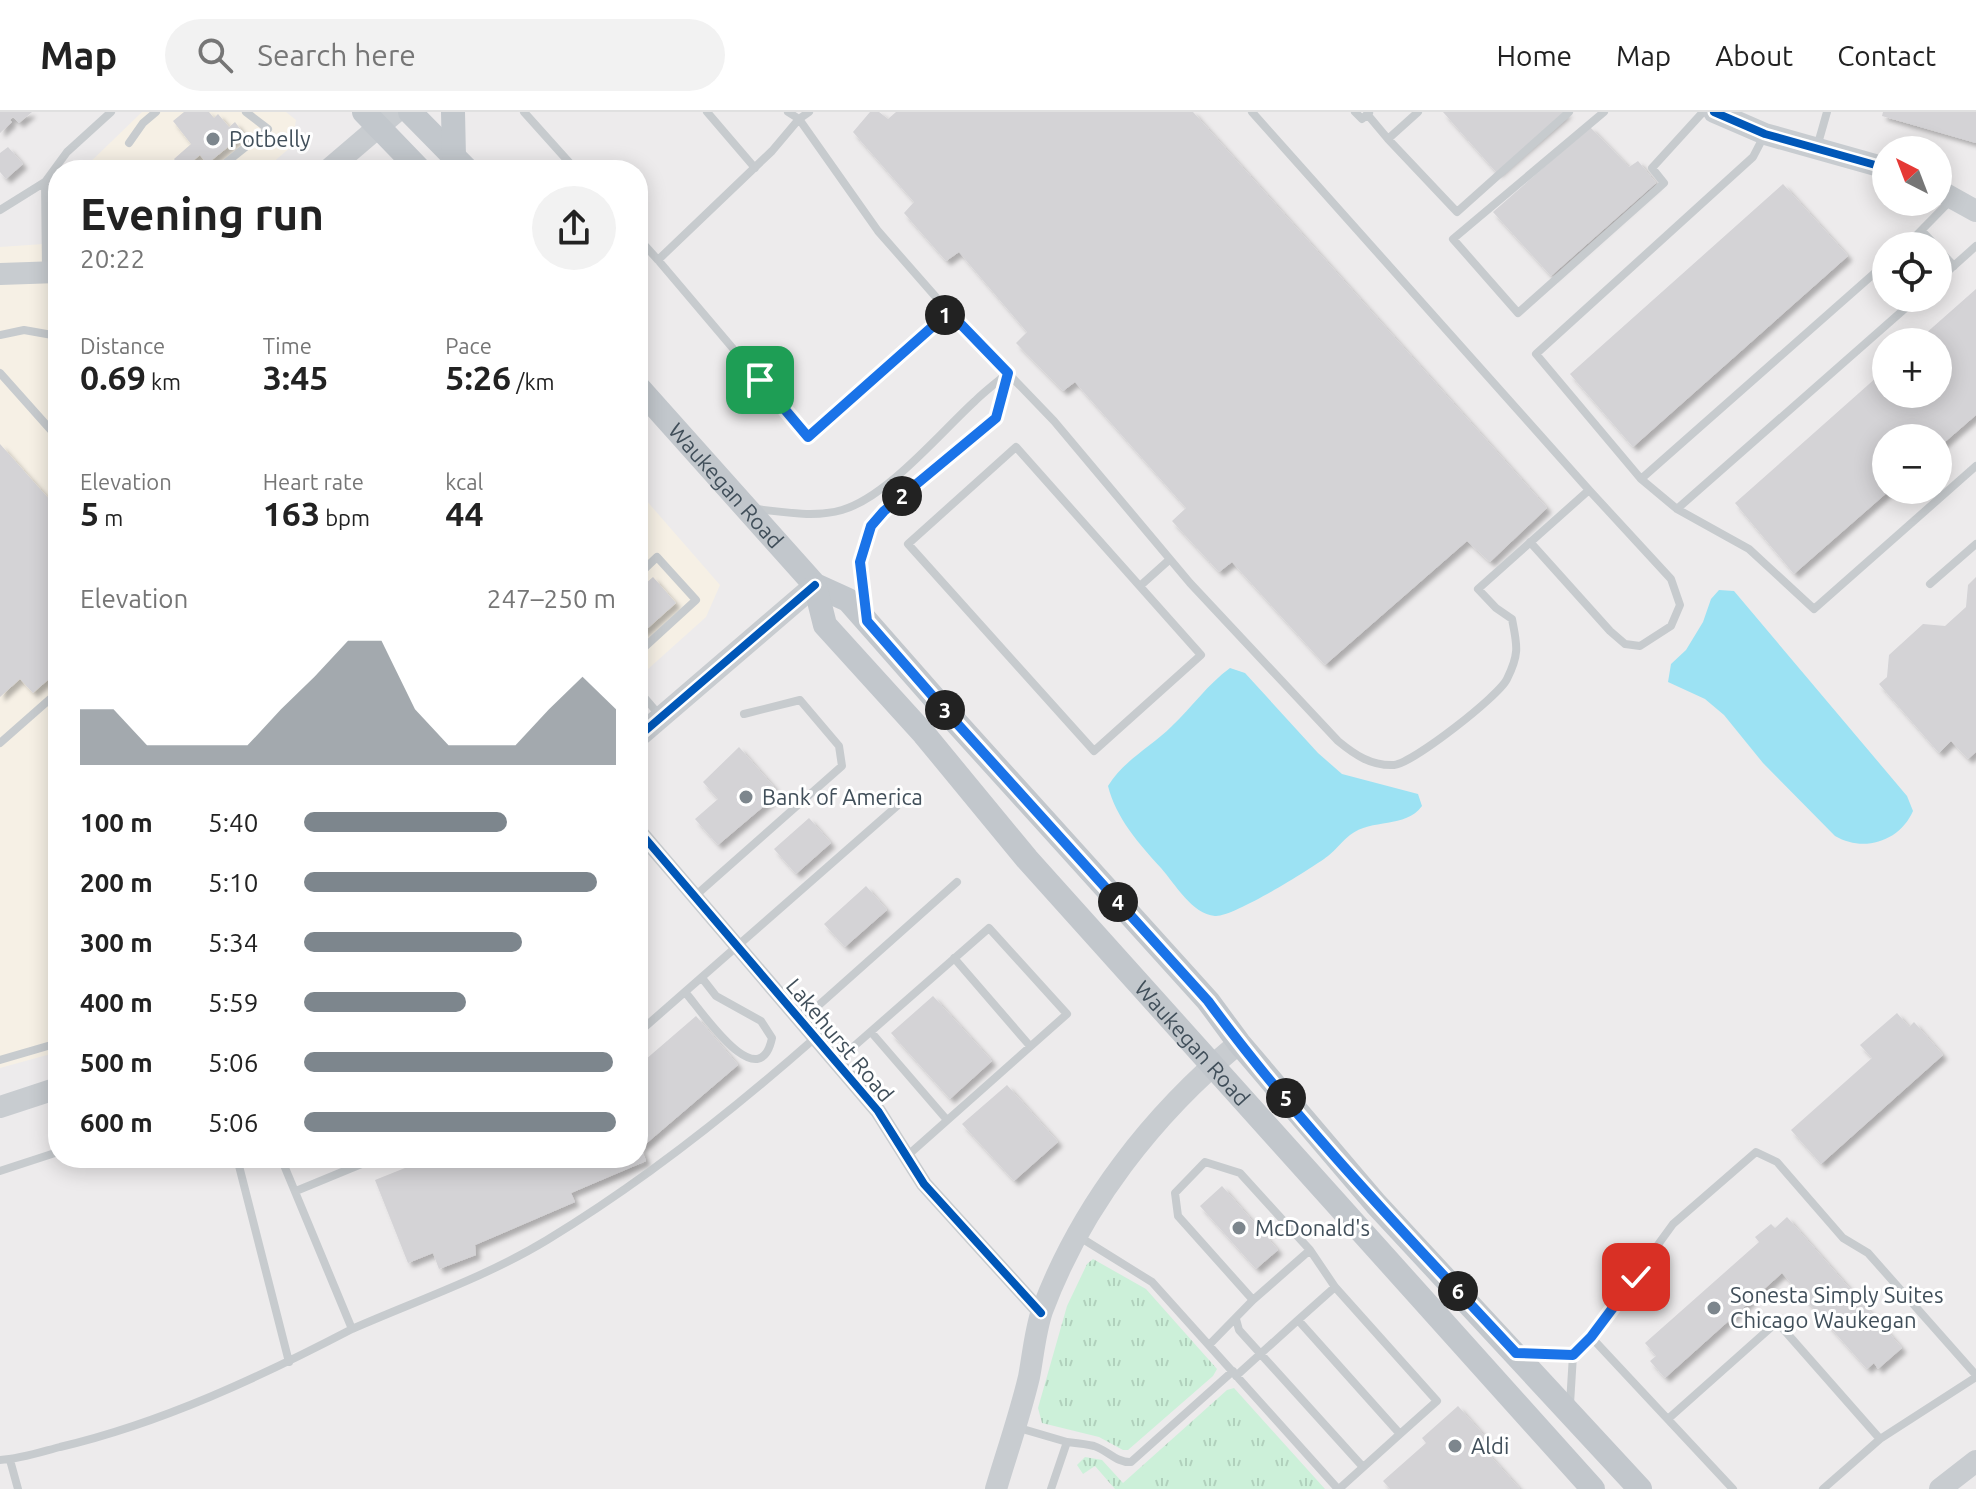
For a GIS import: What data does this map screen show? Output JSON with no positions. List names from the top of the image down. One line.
{"streets":{"main road":["Waukegan Road"],"street":["Lakehurst Road"]},"places":["Potbelly","Bank of America","McDonald's","Sonesta Simply Suites Chicago Waukegan","Aldi"],"north":"top left","page":{"header":"Map","search":"Search here","nav":["Home","Map","About","Contact"],"map_buttons":["+","−"],"heading":["Evening run","20:22"],"pins":["1","2","3","4","5","6"],"stats":[["Distance","0.69 km"],["Time","3:45"],["Pace","5:26 /km"],["Elevation","5 m"],["Heart rate","163 bpm"],["kcal","44"]],"chart":["Elevation","247–250 m"],"list":[{"name":"100 m","note":"5:40"},{"name":"200 m","note":"5:10"},{"name":"300 m","note":"5:34"},{"name":"400 m","note":"5:59"},{"name":"500 m","note":"5:06"},{"name":"600 m","note":"5:06"}]}}
